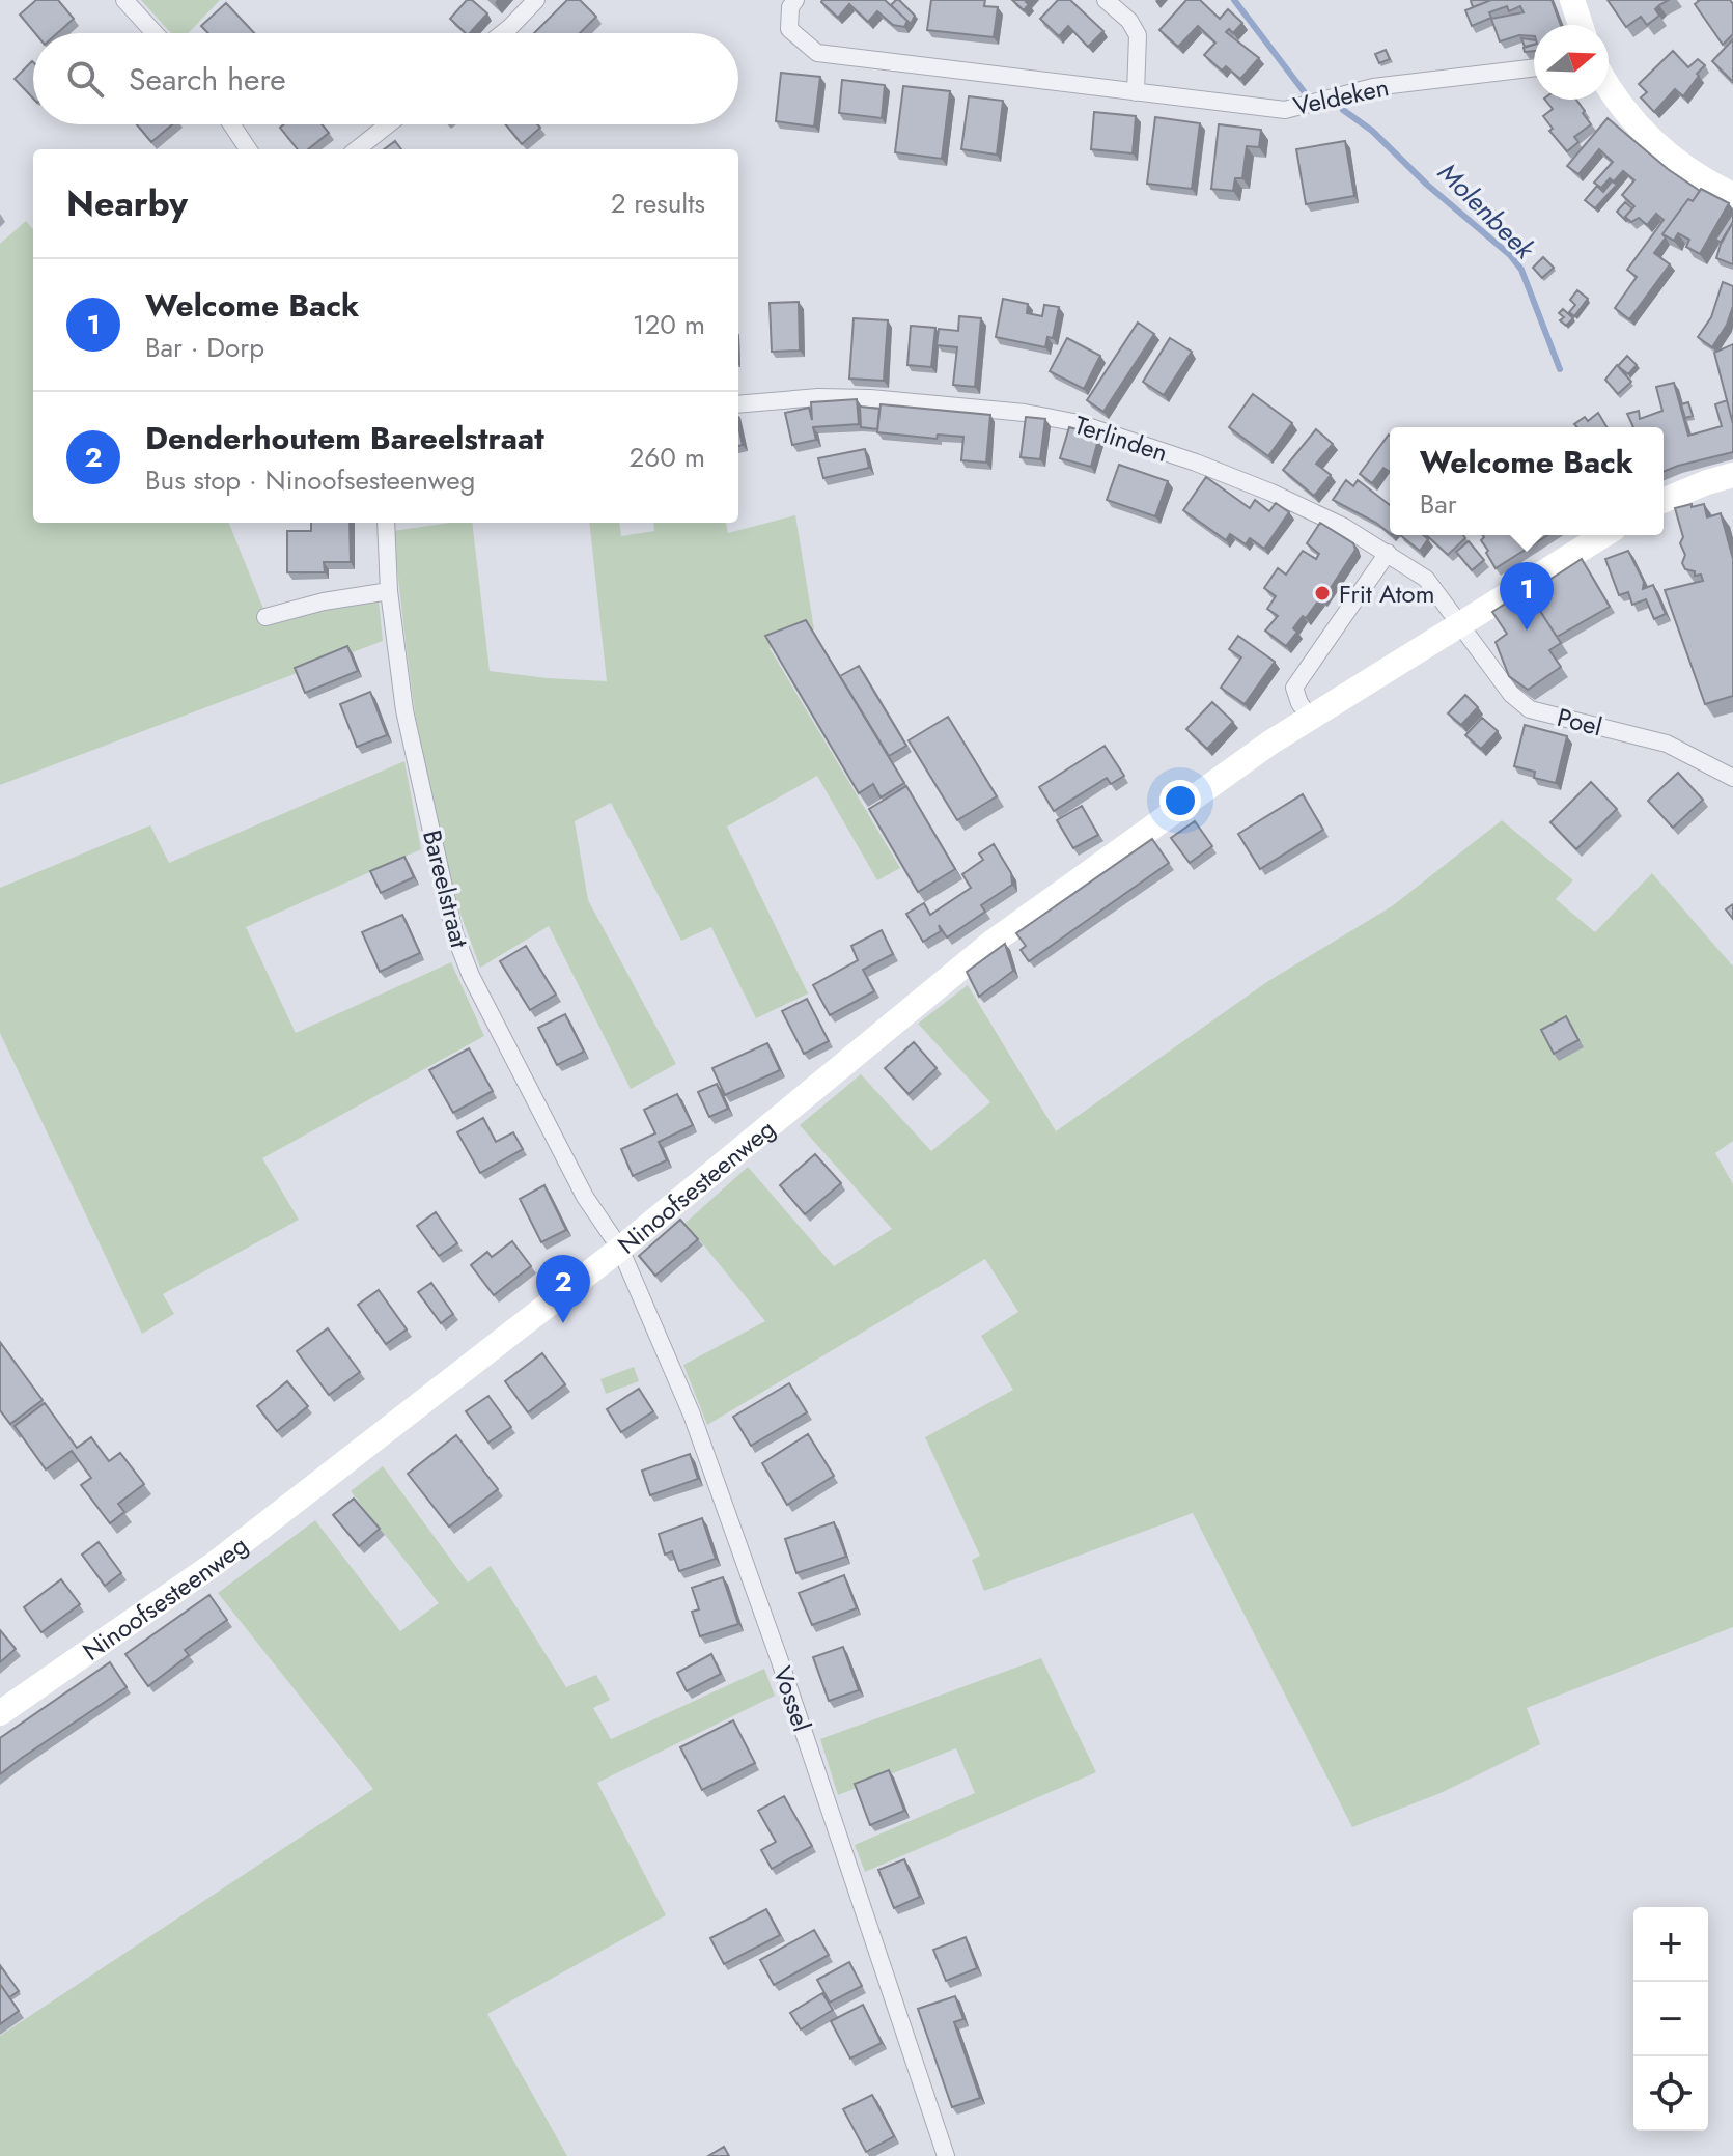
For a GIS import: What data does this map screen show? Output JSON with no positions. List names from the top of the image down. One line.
{"streets":{"street":["Veldeken","Terlinden","Poel","Bareelstraat","Ninoofsesteenweg","Vossel"]},"crossings":[["Terlinden","Poel"],["Terlinden","Ninoofsesteenweg"],["Poel","Ninoofsesteenweg"],["Bareelstraat","Ninoofsesteenweg"],["Bareelstraat","Vossel"],["Ninoofsesteenweg","Vossel"]],"water":["Molenbeek"],"places":["Frit Atom"],"north":"right","page":{"search":"Search here","heading":["Nearby","2 results"],"list":[{"mark":"1","name":"Welcome Back","note":"Bar · Dorp","value":"120 m"},{"mark":"2","name":"Denderhoutem Bareelstraat","note":"Bus stop · Ninoofsesteenweg","value":"260 m"}],"popup":["Welcome Back","Bar"],"pins":["1","2"],"map_buttons":["+","−"]}}
